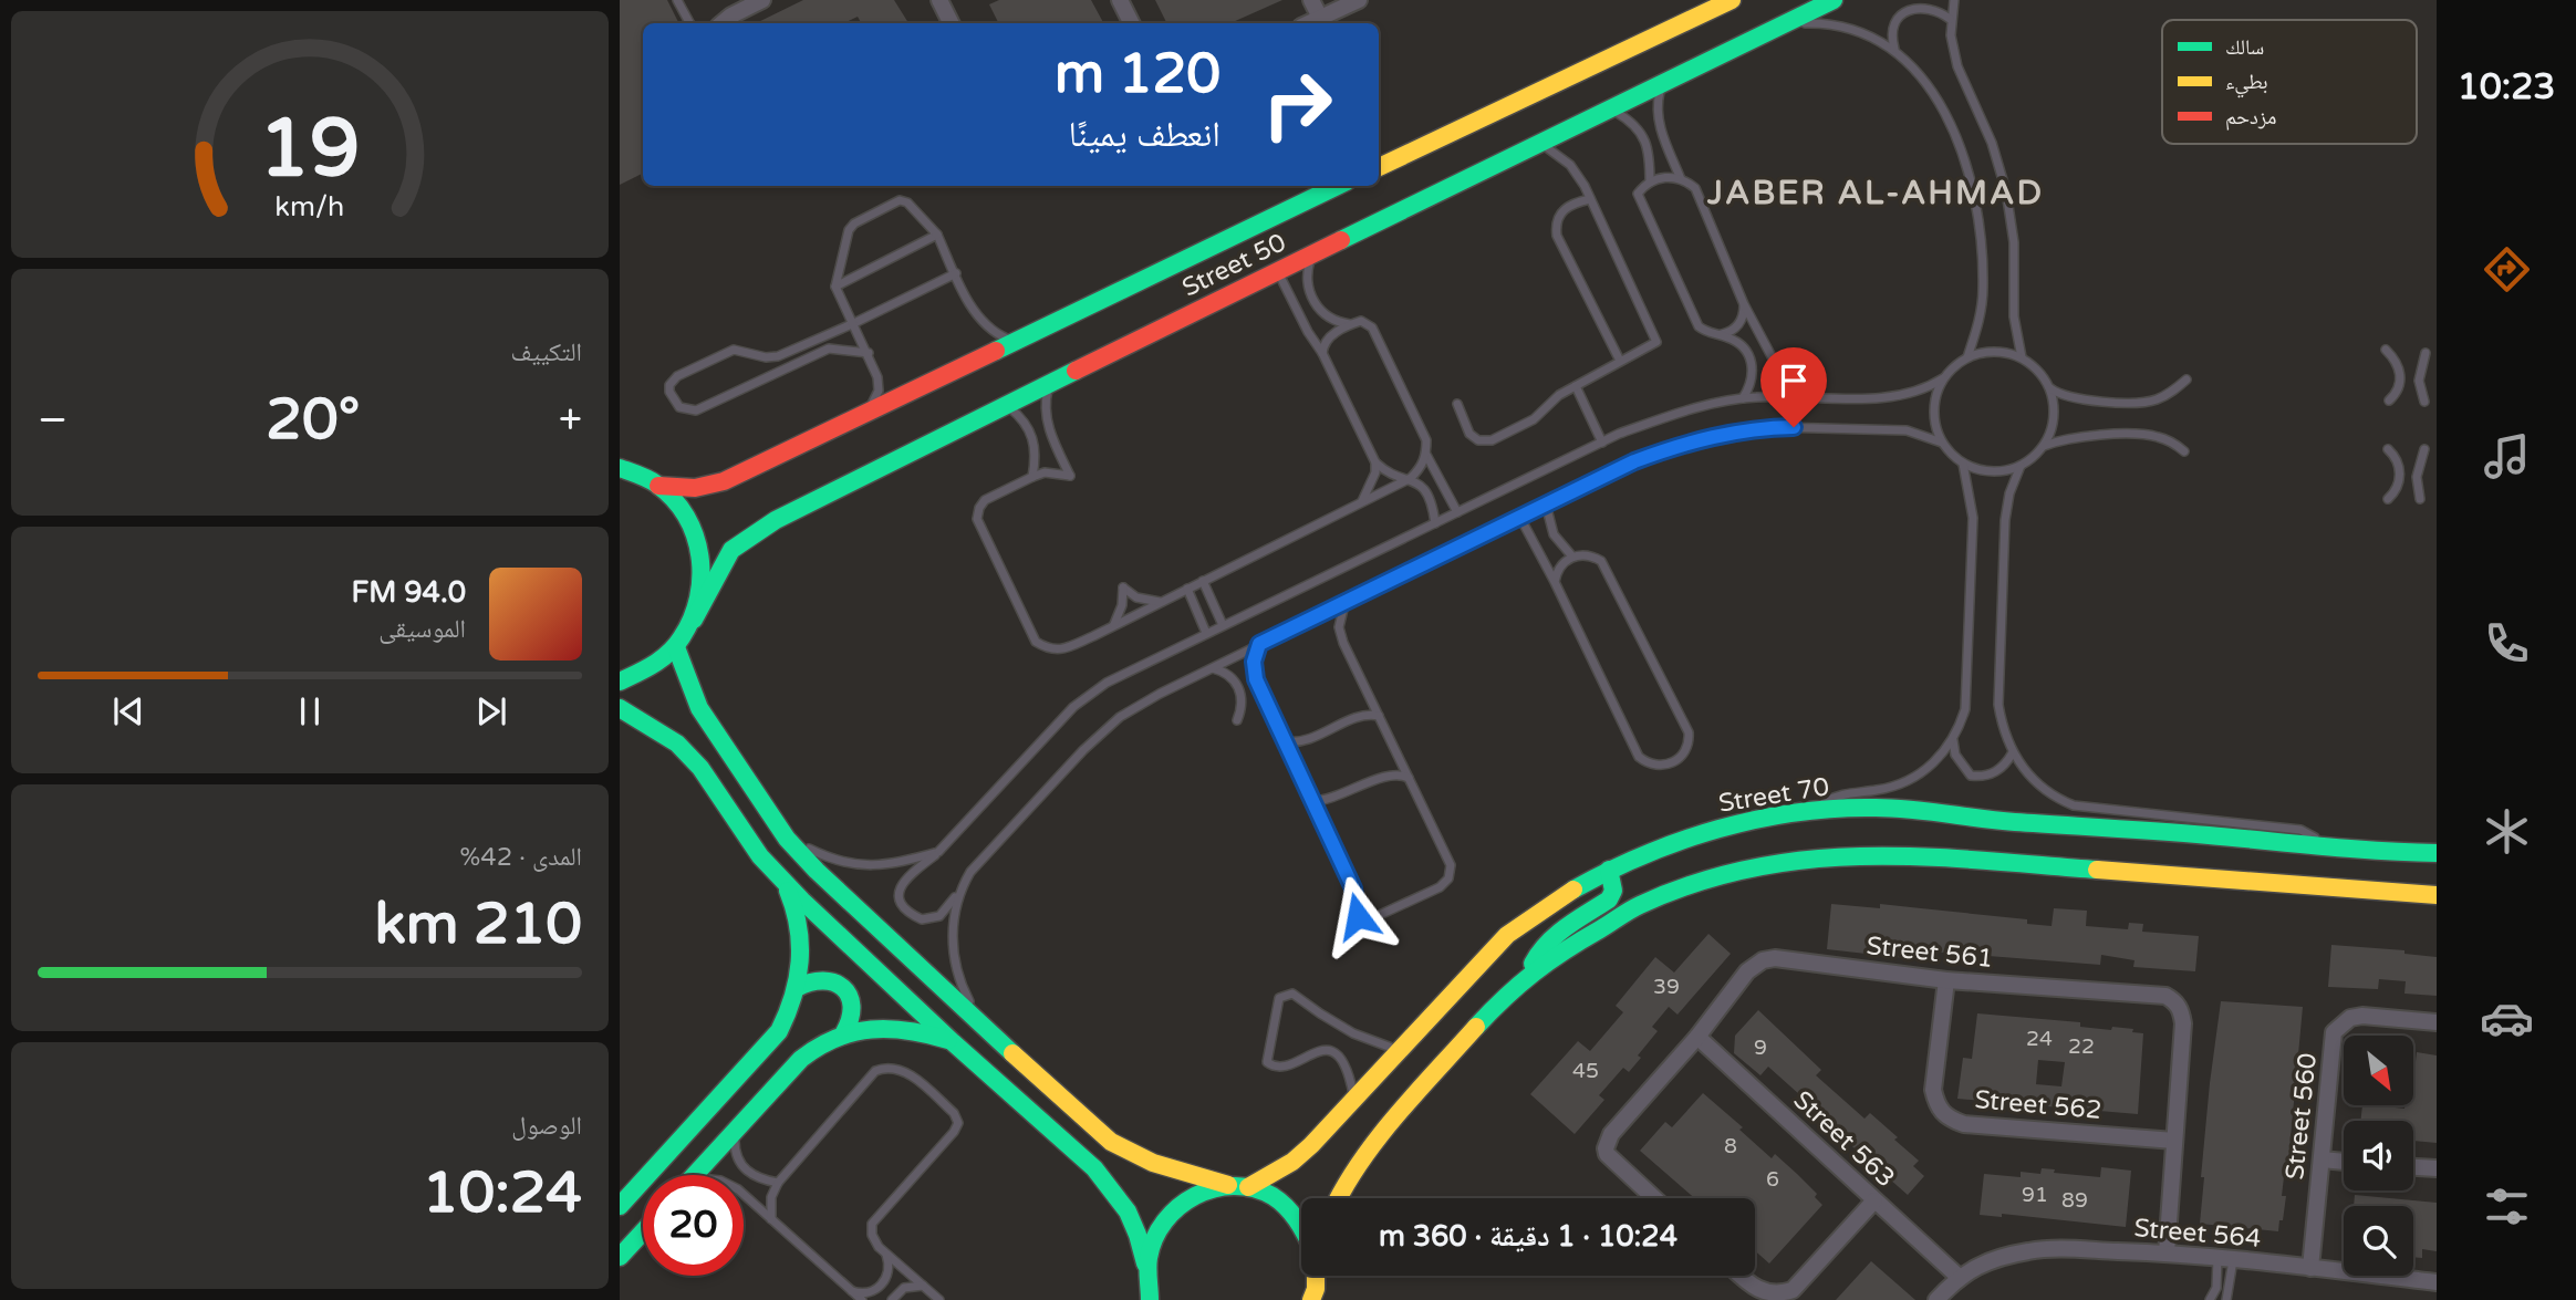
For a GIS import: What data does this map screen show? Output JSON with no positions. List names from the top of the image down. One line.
{"streets":{"main road":["Street 50","Street 70"],"street":["Street 561","Street 562","Street 560","Street 563","Street 564"]},"crossings":[["Street 561","Street 562"],["Street 561","Street 563"],["Street 561","Street 564"],["Street 560","Street 564"],["Street 563","Street 564"]],"districts":["JABER AL-AHMAD"],"house_numbers":["39","24","22","9","45","8","6","91","89"],"legend":["سالك","بطيء","مزدحم"],"north":"bottom right","page":{"tabs":"10:23","turn":["120 m","انعطف يمينًا"],"tile":["التكييف",["المدى · 42%","210 km"],["الوصول","10:24"]],"heat":["−","20°","+"],"song":["94.0 FM","الموسيقى"],"limit":"20","trip":"10:24 · 1 دقيقة · 360 m","gauge":["19","km/h"]}}
